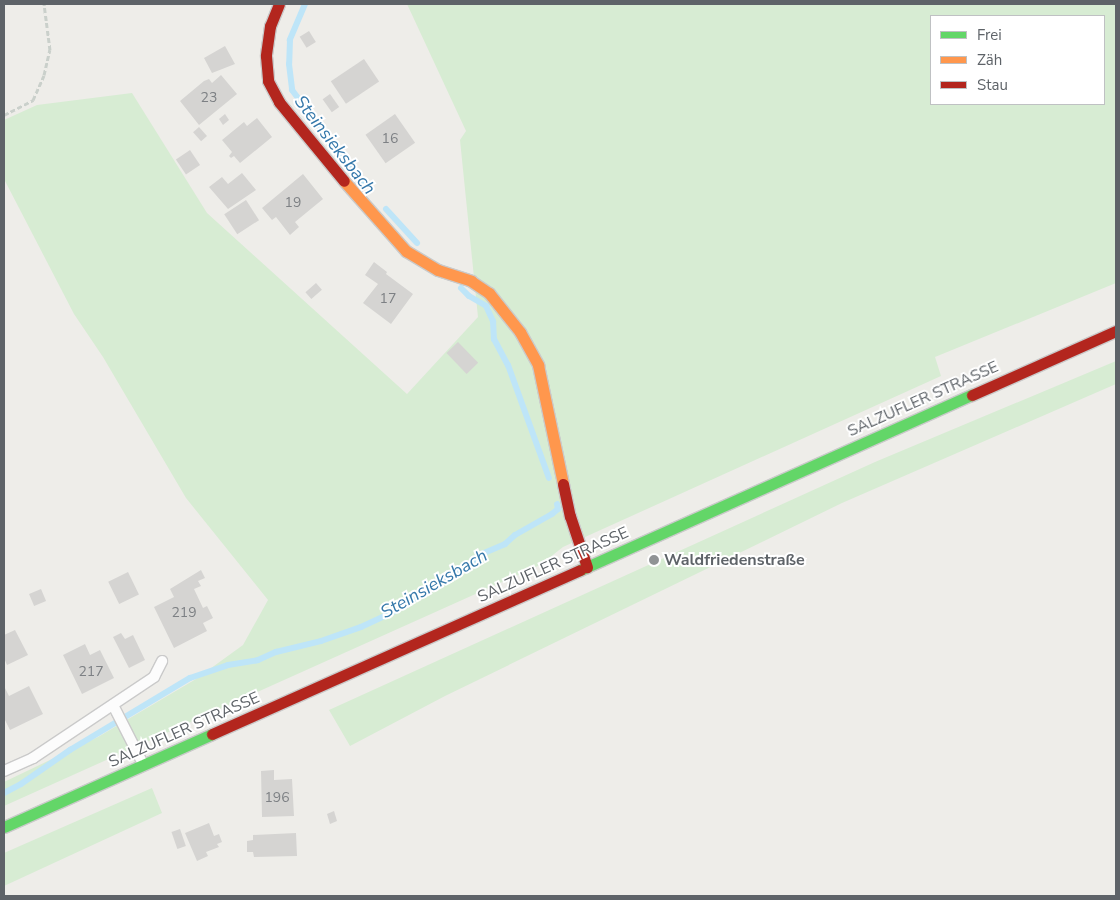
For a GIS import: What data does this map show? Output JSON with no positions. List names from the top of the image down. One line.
{"streets":{"main road":["SALZUFLER STRASSE"]},"water":["Steinsieksbach"],"places":["Waldfriedenstraße"],"house_numbers":["23","16","19","17","219","217","196"],"legend":["Frei","Zäh","Stau"]}
